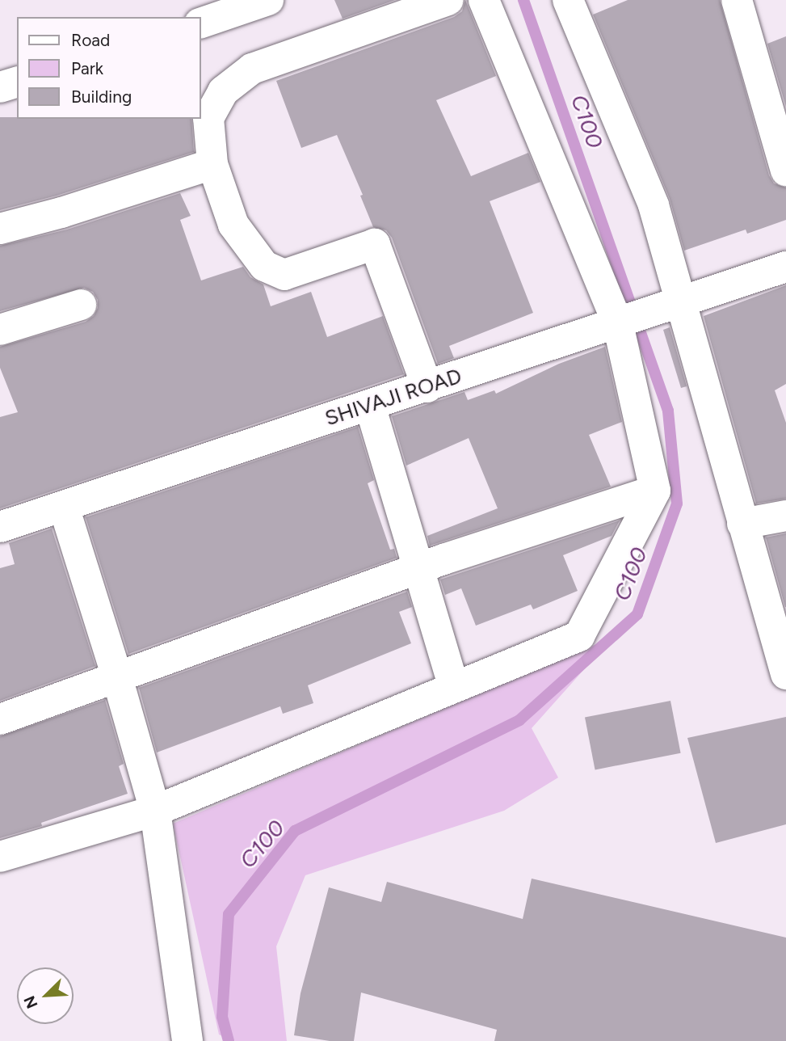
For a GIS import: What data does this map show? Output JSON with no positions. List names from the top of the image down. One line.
{"streets":{"street":["SHIVAJI ROAD"]},"water":["C100"],"legend":["Road","Park","Building"],"north":"bottom left"}
